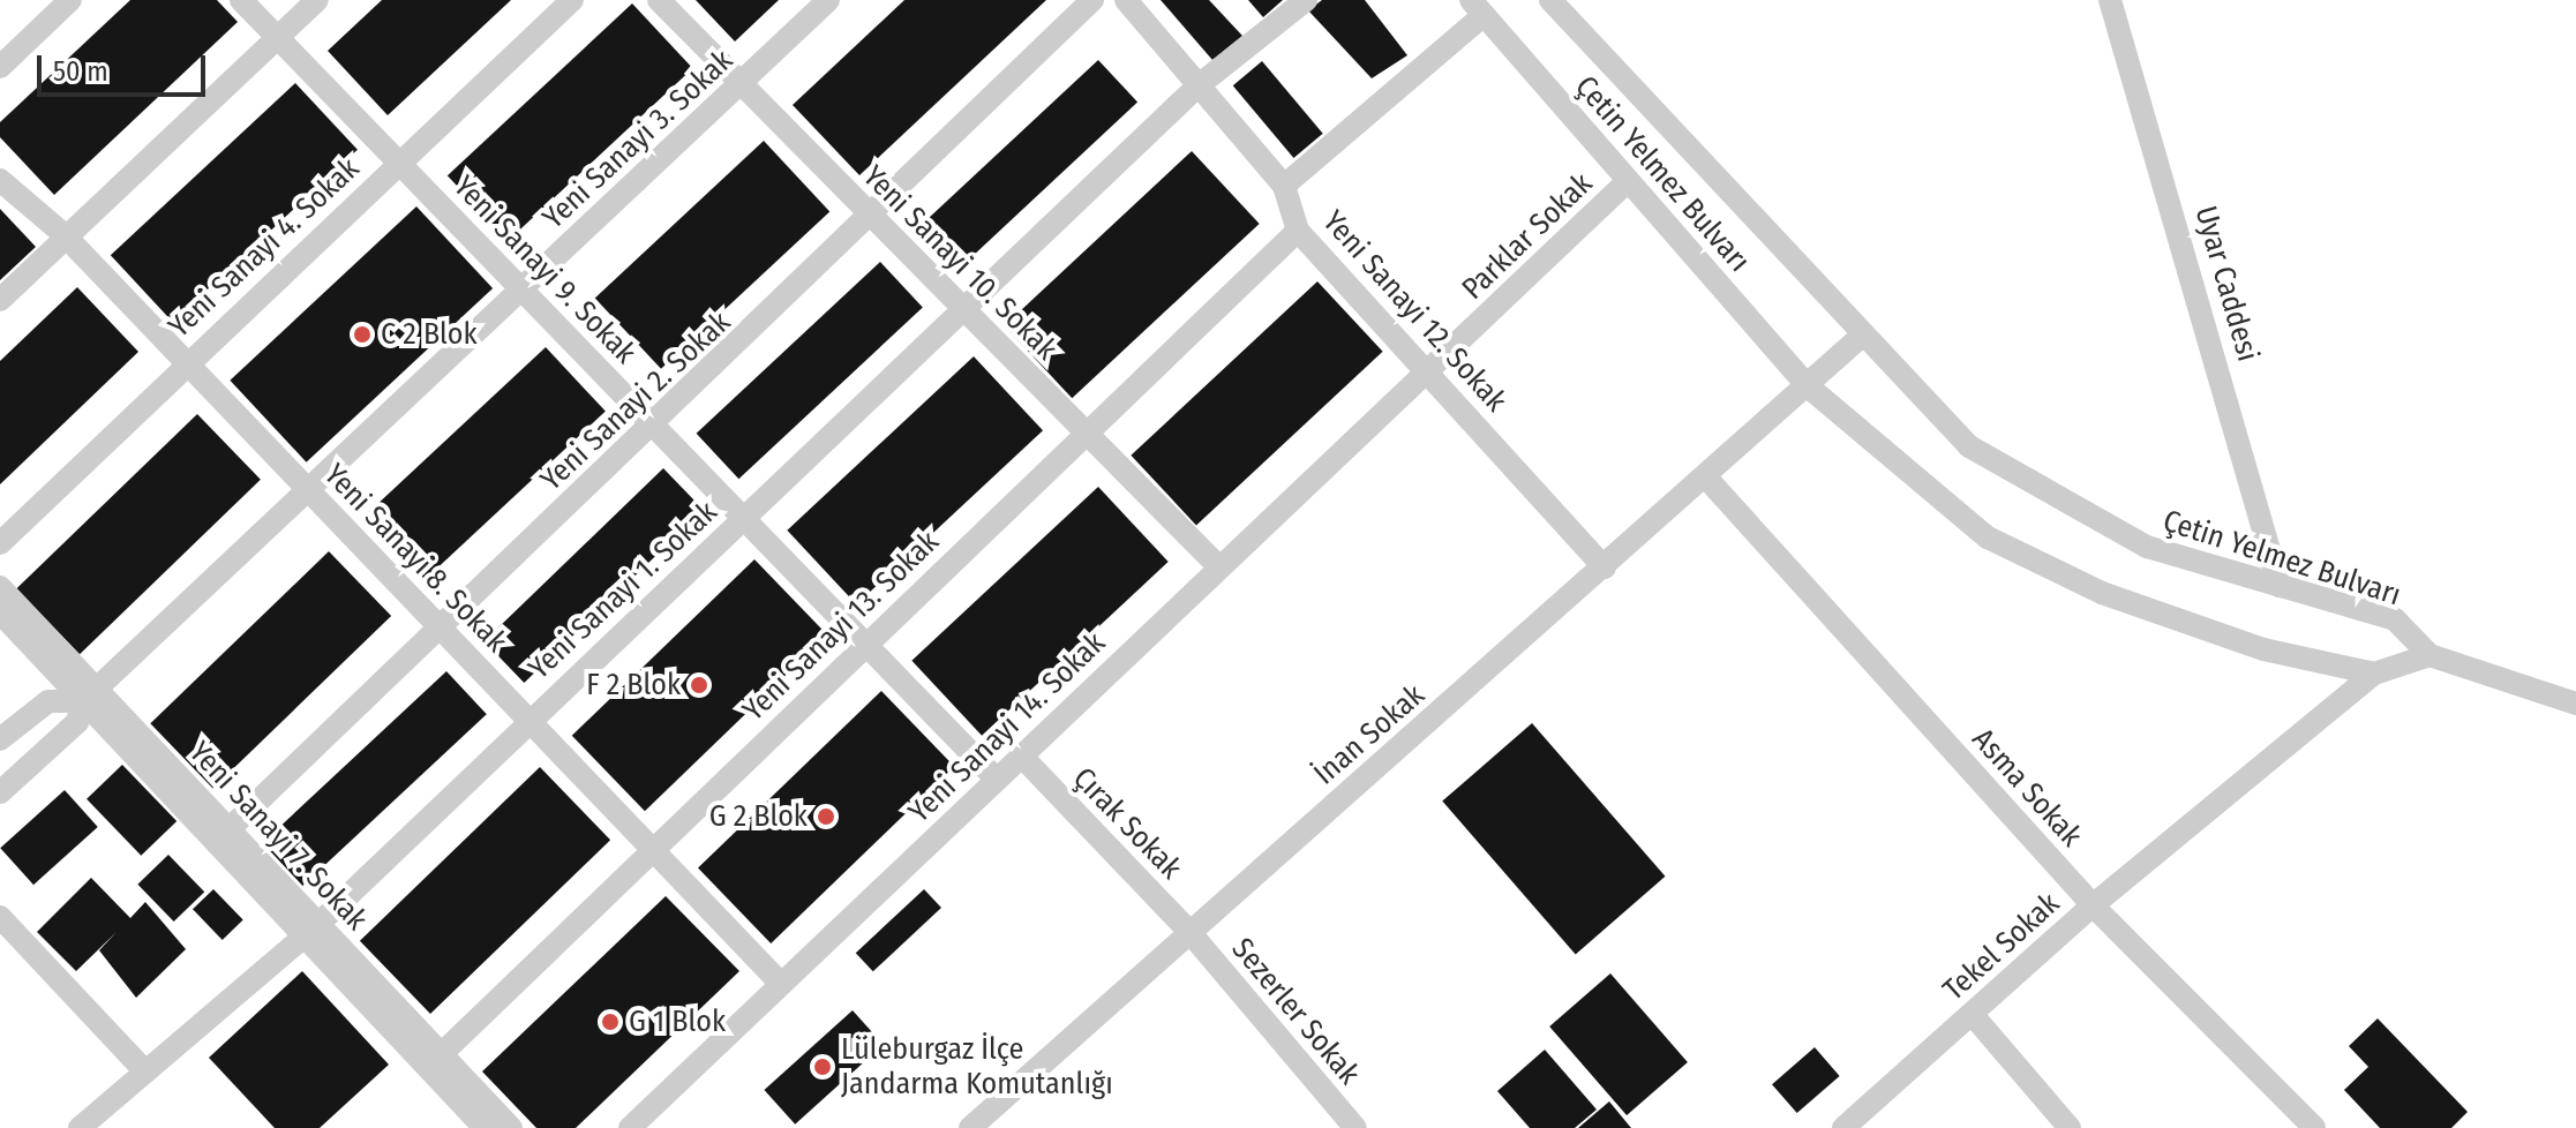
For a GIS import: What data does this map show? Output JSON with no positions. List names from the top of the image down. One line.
{"streets":{"street":["Yeni Sanayi 3. Sokak","Çetin Yelmez Bulvarı","Parklar Sokak","Yeni Sanayi 4. Sokak","Yeni Sanayi 10. Sokak","Yeni Sanayi 9. Sokak","Uyar Caddesi","Yeni Sanayi 12. Sokak","Yeni Sanayi 2. Sokak","Yeni Sanayi 8. Sokak","Yeni Sanayi 1. Sokak","Yeni Sanayi 13. Sokak","Yeni Sanayi 14. Sokak","İnan Sokak","Asma Sokak","Çırak Sokak","Yeni Sanayi 7. Sokak","Tekel Sokak","Sezerler Sokak"]},"crossings":[["Yeni Sanayi 3. Sokak","Yeni Sanayi 10. Sokak"],["Yeni Sanayi 3. Sokak","Yeni Sanayi 9. Sokak"],["Yeni Sanayi 3. Sokak","Yeni Sanayi 8. Sokak"],["Yeni Sanayi 3. Sokak","Yeni Sanayi 7. Sokak"],["Çetin Yelmez Bulvarı","Parklar Sokak"],["Çetin Yelmez Bulvarı","Uyar Caddesi"],["Çetin Yelmez Bulvarı","İnan Sokak"],["Çetin Yelmez Bulvarı","Tekel Sokak"],["Parklar Sokak","Yeni Sanayi 12. Sokak"],["Parklar Sokak","Yeni Sanayi 14. Sokak"],["Yeni Sanayi 4. Sokak","Yeni Sanayi 9. Sokak"],["Yeni Sanayi 4. Sokak","Yeni Sanayi 8. Sokak"],["Yeni Sanayi 10. Sokak","Yeni Sanayi 2. Sokak"],["Yeni Sanayi 10. Sokak","Yeni Sanayi 1. Sokak"],["Yeni Sanayi 10. Sokak","Yeni Sanayi 13. Sokak"],["Yeni Sanayi 10. Sokak","Yeni Sanayi 14. Sokak"],["Yeni Sanayi 9. Sokak","Yeni Sanayi 2. Sokak"],["Yeni Sanayi 9. Sokak","Yeni Sanayi 1. Sokak"],["Yeni Sanayi 9. Sokak","Yeni Sanayi 13. Sokak"],["Yeni Sanayi 9. Sokak","Yeni Sanayi 14. Sokak"],["Yeni Sanayi 12. Sokak","Yeni Sanayi 1. Sokak"],["Yeni Sanayi 12. Sokak","Yeni Sanayi 13. Sokak"],["Yeni Sanayi 12. Sokak","Yeni Sanayi 14. Sokak"],["Yeni Sanayi 12. Sokak","İnan Sokak"],["Yeni Sanayi 2. Sokak","Yeni Sanayi 8. Sokak"],["Yeni Sanayi 2. Sokak","Yeni Sanayi 7. Sokak"],["Yeni Sanayi 8. Sokak","Yeni Sanayi 1. Sokak"],["Yeni Sanayi 8. Sokak","Yeni Sanayi 13. Sokak"],["Yeni Sanayi 8. Sokak","Yeni Sanayi 14. Sokak"],["Yeni Sanayi 1. Sokak","Yeni Sanayi 7. Sokak"],["Yeni Sanayi 13. Sokak","Yeni Sanayi 7. Sokak"],["Yeni Sanayi 14. Sokak","Çırak Sokak"],["İnan Sokak","Asma Sokak"],["İnan Sokak","Çırak Sokak"],["İnan Sokak","Sezerler Sokak"],["Asma Sokak","Tekel Sokak"],["Çırak Sokak","Sezerler Sokak"]],"places":["C 2 Blok","F 2 Blok","G 2 Blok","G 1 Blok","Lüleburgaz İlçe Jandarma Komutanlığı"],"scale_bar":"50 m"}
